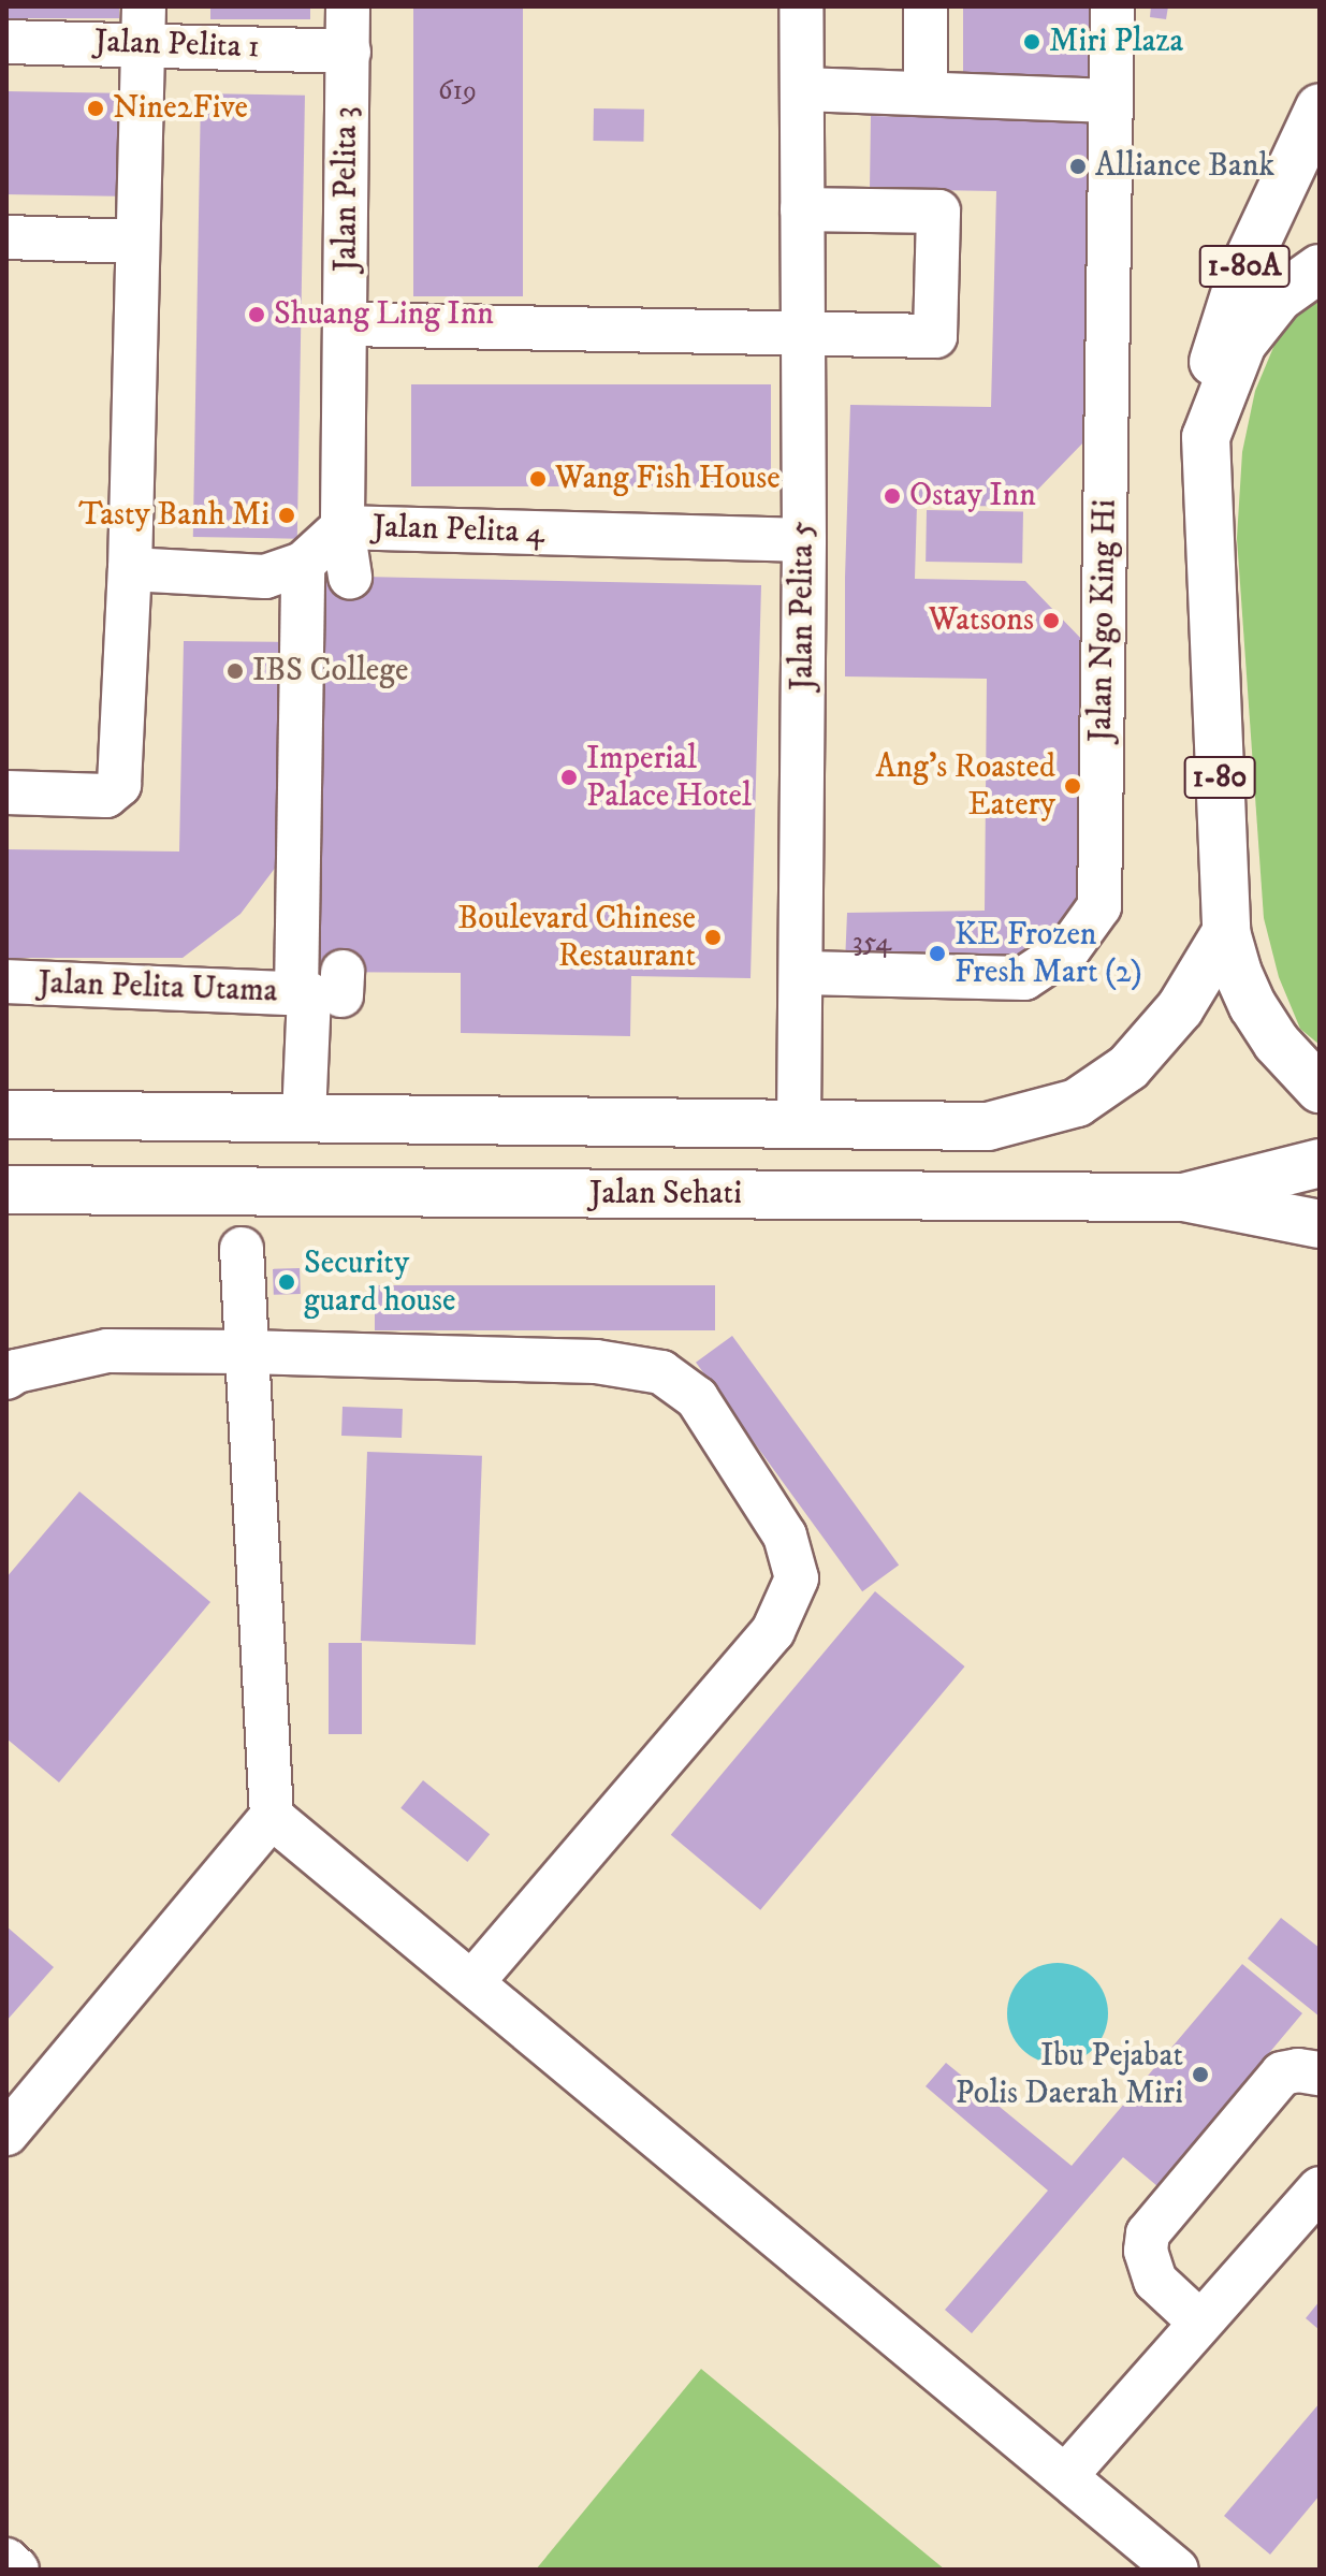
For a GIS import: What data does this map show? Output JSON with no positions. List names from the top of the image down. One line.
{"streets":{"main road":["1-80A","1-80","Jalan Sehati"],"street":["Jalan Pelita 1","Jalan Pelita 3","Jalan Pelita 4","Jalan Pelita 5","Jalan Ngo King Hi","Jalan Pelita Utama"]},"crossings":[["Jalan Pelita 1","Jalan Pelita 3"],["Jalan Pelita 3","Jalan Pelita 4"],["1-80A","1-80"],["Jalan Pelita 4","Jalan Pelita 5"],["Jalan Pelita 5","Jalan Ngo King Hi"]],"places":["Miri Plaza","Nine2Five","Alliance Bank","Shuang Ling Inn","Wang Fish House","Ostay Inn","Tasty Banh Mi","Watsons","IBS College","Imperial Palace Hotel","Ang's Roasted Eatery","Boulevard Chinese Restaurant","KE Frozen Fresh Mart (2)","Security guard house","Ibu Pejabat Polis Daerah Miri"],"house_numbers":["619","354"]}
